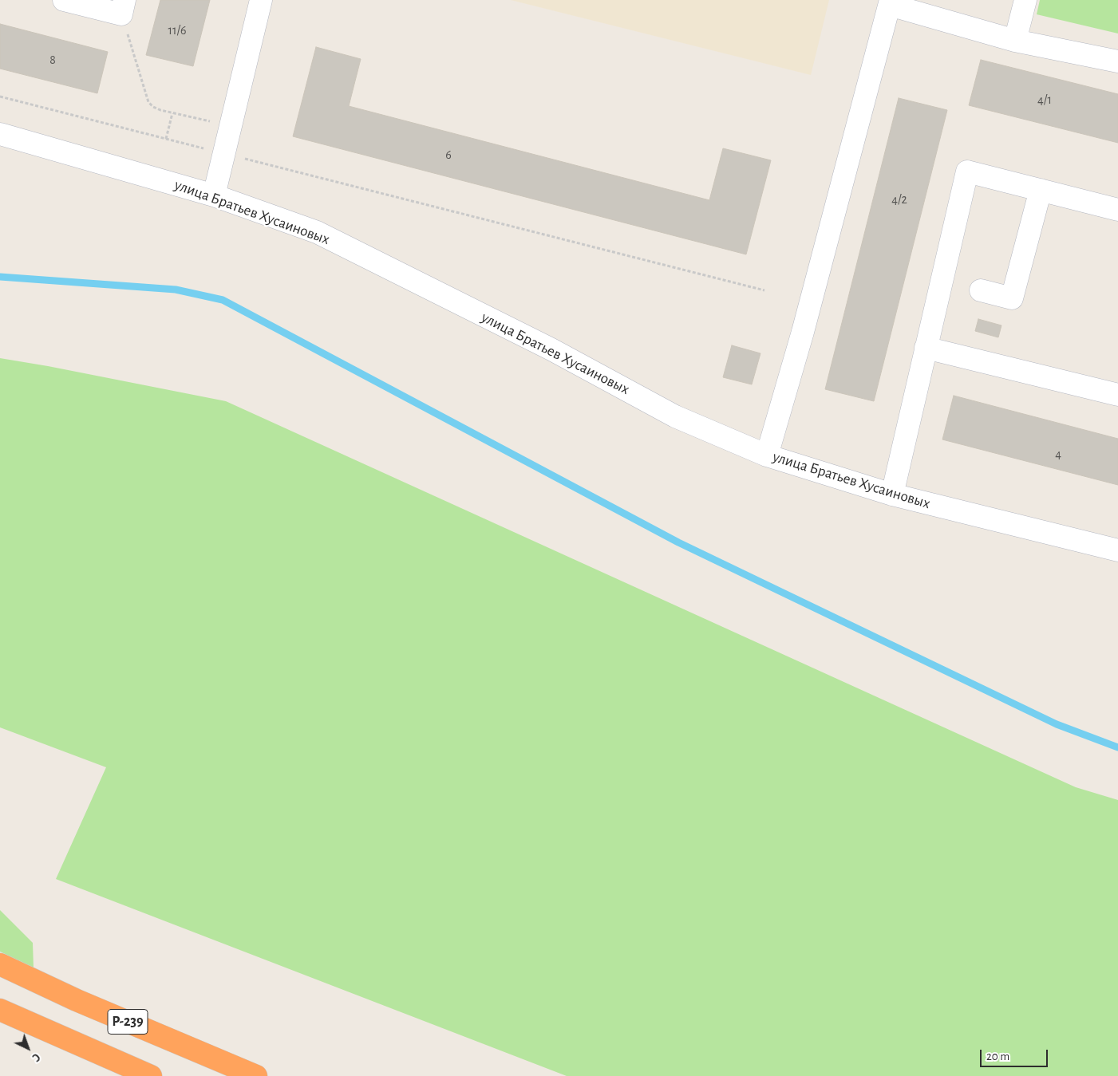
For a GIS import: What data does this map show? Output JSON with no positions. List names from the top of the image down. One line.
{"streets":{"highway":["Р-239"],"street":["улица Братьев Хусаиновых"]},"house_numbers":["11/6","8","4/1","6","4/2","4"],"scale_bar":"20 m","north":"bottom right"}
